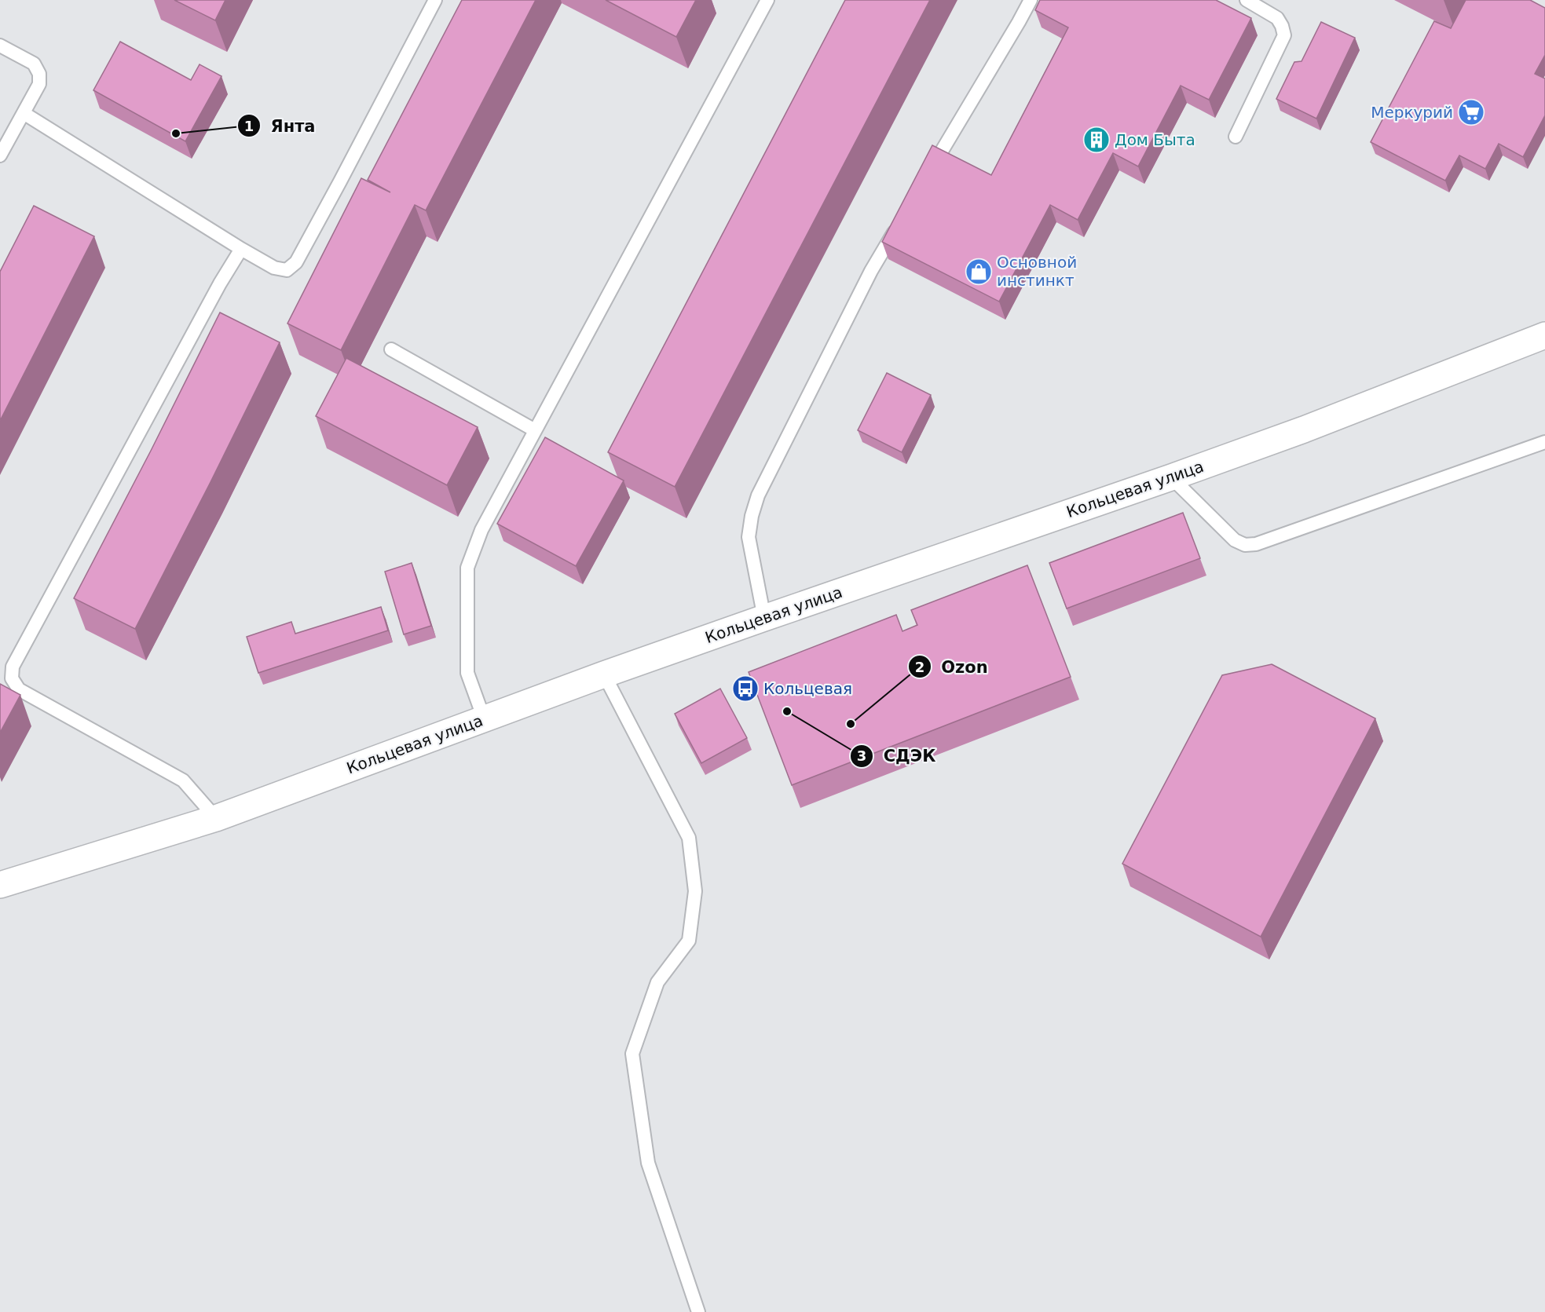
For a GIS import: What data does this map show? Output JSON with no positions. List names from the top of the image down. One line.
{"streets":{"street":["Кольцевая улица"]},"places":{"supermarket":["Меркурий"],"other":["Янта","СДЭК","Ozon"],"building":["Дом Быта"],"shop":["Основной инстинкт"],"bus stop":["Кольцевая"]}}
